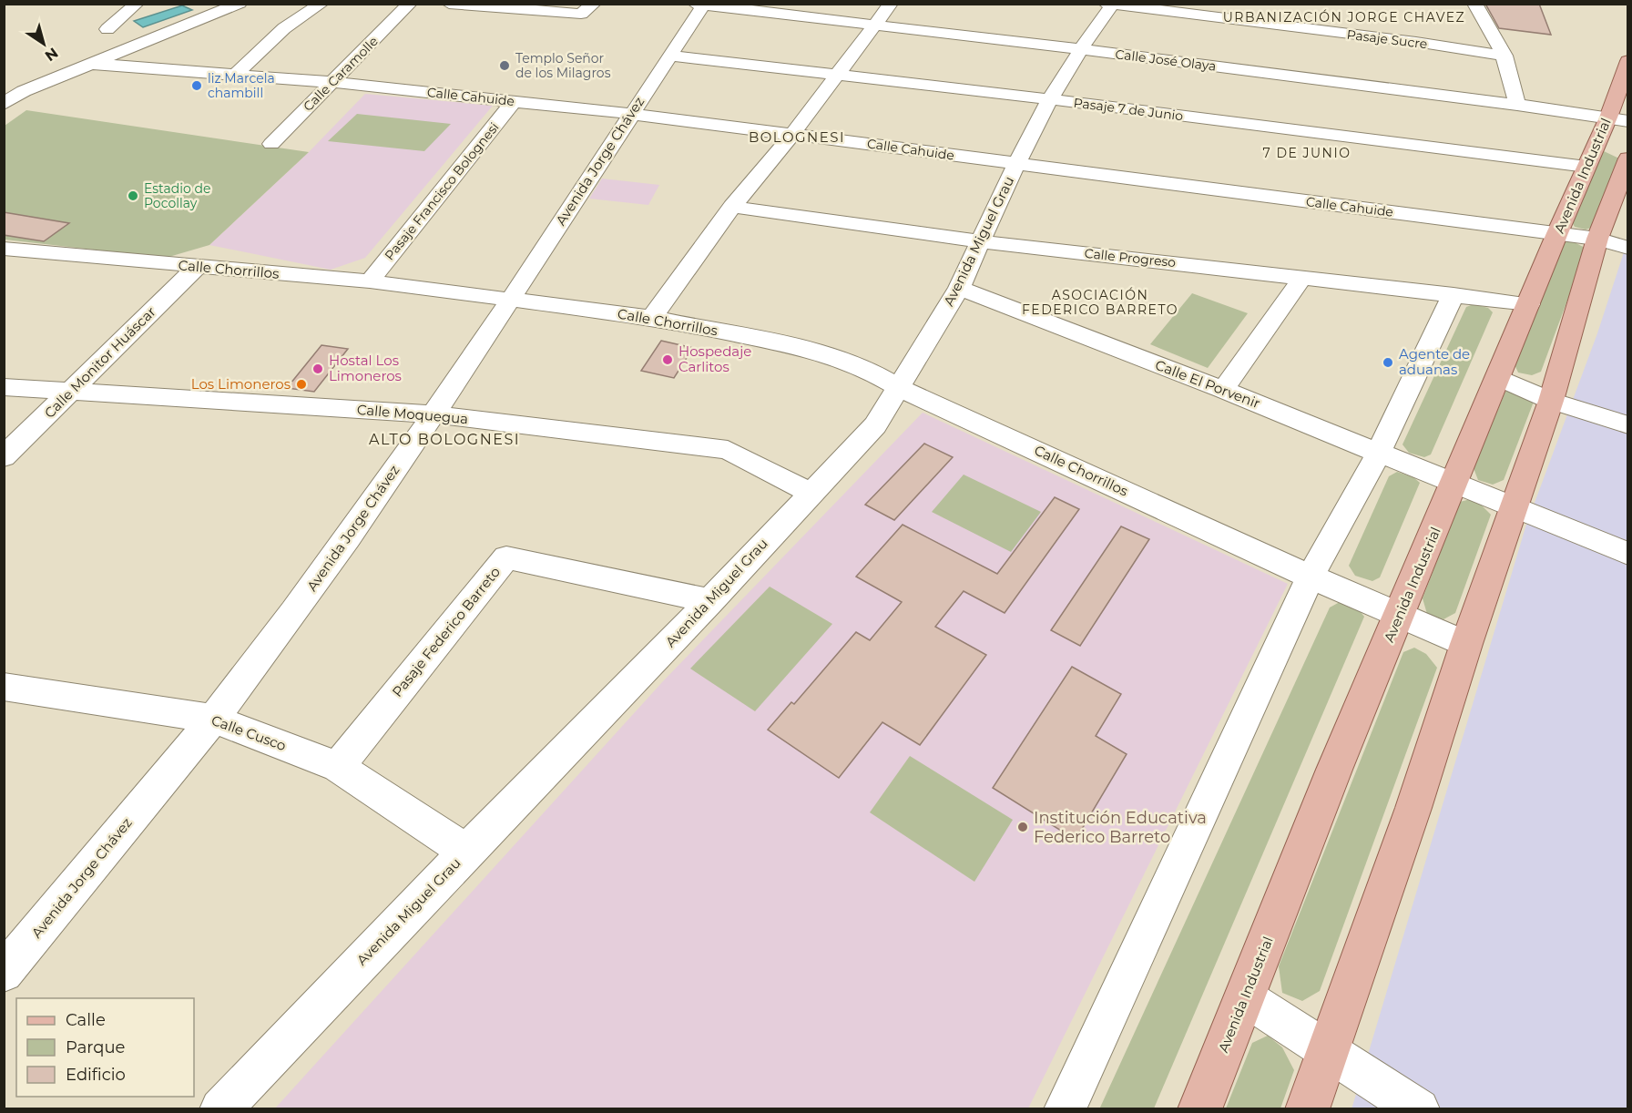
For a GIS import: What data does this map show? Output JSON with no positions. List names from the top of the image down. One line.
{"streets":{"main road":["Avenida Industrial"],"street":["Pasaje Sucre","Calle José Olaya","Calle Caramolle","Calle Cahuide","Pasaje 7 de Junio","Avenida Jorge Chávez","Pasaje Francisco Bolognesi","Avenida Miguel Grau","Calle Progreso","Calle Chorrillos","Calle Monitor Huáscar","Calle El Porvenir","Calle Moquegua","Pasaje Federico Barreto","Calle Cusco"]},"crossings":[["Pasaje Sucre","Avenida Miguel Grau"],["Calle José Olaya","Pasaje 7 de Junio"],["Calle José Olaya","Avenida Jorge Chávez"],["Calle José Olaya","Avenida Industrial"],["Calle José Olaya","Avenida Miguel Grau"],["Calle Caramolle","Calle Cahuide"],["Calle Cahuide","Avenida Jorge Chávez"],["Calle Cahuide","Avenida Industrial"],["Calle Cahuide","Pasaje Francisco Bolognesi"],["Calle Cahuide","Avenida Miguel Grau"],["Pasaje 7 de Junio","Avenida Jorge Chávez"],["Pasaje 7 de Junio","Avenida Industrial"],["Pasaje 7 de Junio","Avenida Miguel Grau"],["Avenida Jorge Chávez","Calle Chorrillos"],["Avenida Jorge Chávez","Calle Moquegua"],["Avenida Jorge Chávez","Calle Cusco"],["Avenida Industrial","Calle Progreso"],["Avenida Industrial","Calle Chorrillos"],["Avenida Industrial","Calle El Porvenir"],["Pasaje Francisco Bolognesi","Calle Chorrillos"],["Avenida Miguel Grau","Calle Progreso"],["Avenida Miguel Grau","Calle Chorrillos"],["Avenida Miguel Grau","Calle El Porvenir"],["Avenida Miguel Grau","Calle Moquegua"],["Avenida Miguel Grau","Pasaje Federico Barreto"],["Avenida Miguel Grau","Calle Cusco"],["Calle Chorrillos","Calle Monitor Huáscar"],["Calle Monitor Huáscar","Calle Moquegua"],["Pasaje Federico Barreto","Calle Cusco"]],"districts":["URBANIZACIÓN JORGE CHAVEZ","BOLOGNESI","7 DE JUNIO","ASOCIACIÓN FEDERICO BARRETO","ALTO BOLOGNESI"],"places":["Templo Señor de los Milagros","liz Marcela chambill","Estadio de Pocollay","Hospedaje Carlitos","Agente de aduanas","Hostal Los Limoneros","Los Limoneros","Institución Educativa Federico Barreto"],"legend":["Calle","Parque","Edificio"],"north":"bottom right"}
